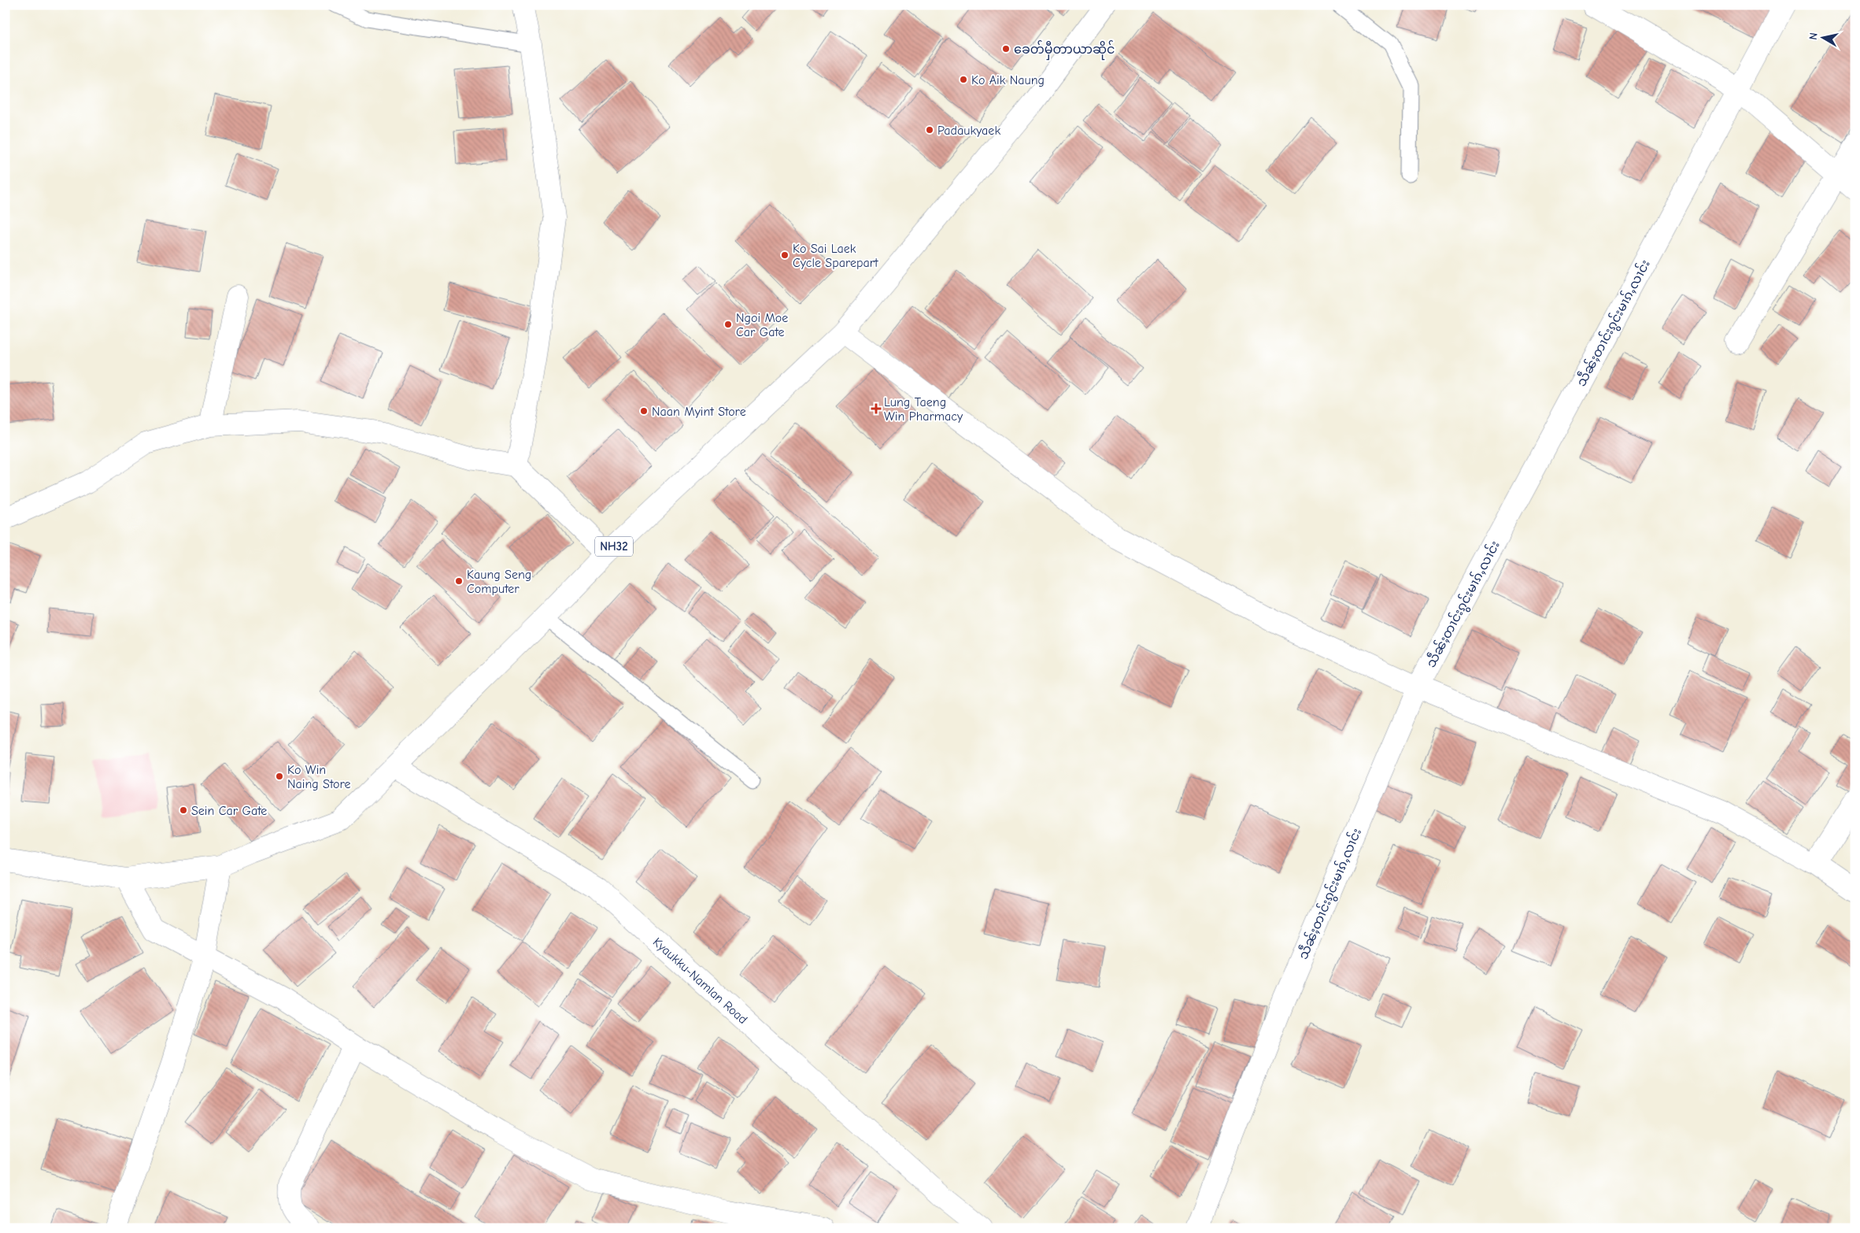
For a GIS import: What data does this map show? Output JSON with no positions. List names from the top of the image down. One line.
{"streets":{"main road":["သဵၼ်ႈတၢင်းၵွင်းမၢၵ်ႇလၢင်း","NH32","Kyaukku-Namlan Road"]},"crossings":[["NH32","Kyaukku-Namlan Road"]],"places":{"other":["ခေတ်မှီတာယာဆိုင်","Ko Aik Naung","Padaukyaek","Ko Sai Laek Cycle Sparepart","Ngoi Moe Car Gate","Naan Myint Store","Kaung Seng Computer","Ko Win Naing Store","Sein Car Gate"],"health":["Lung Taeng Win Pharmacy"]},"north":"left"}
